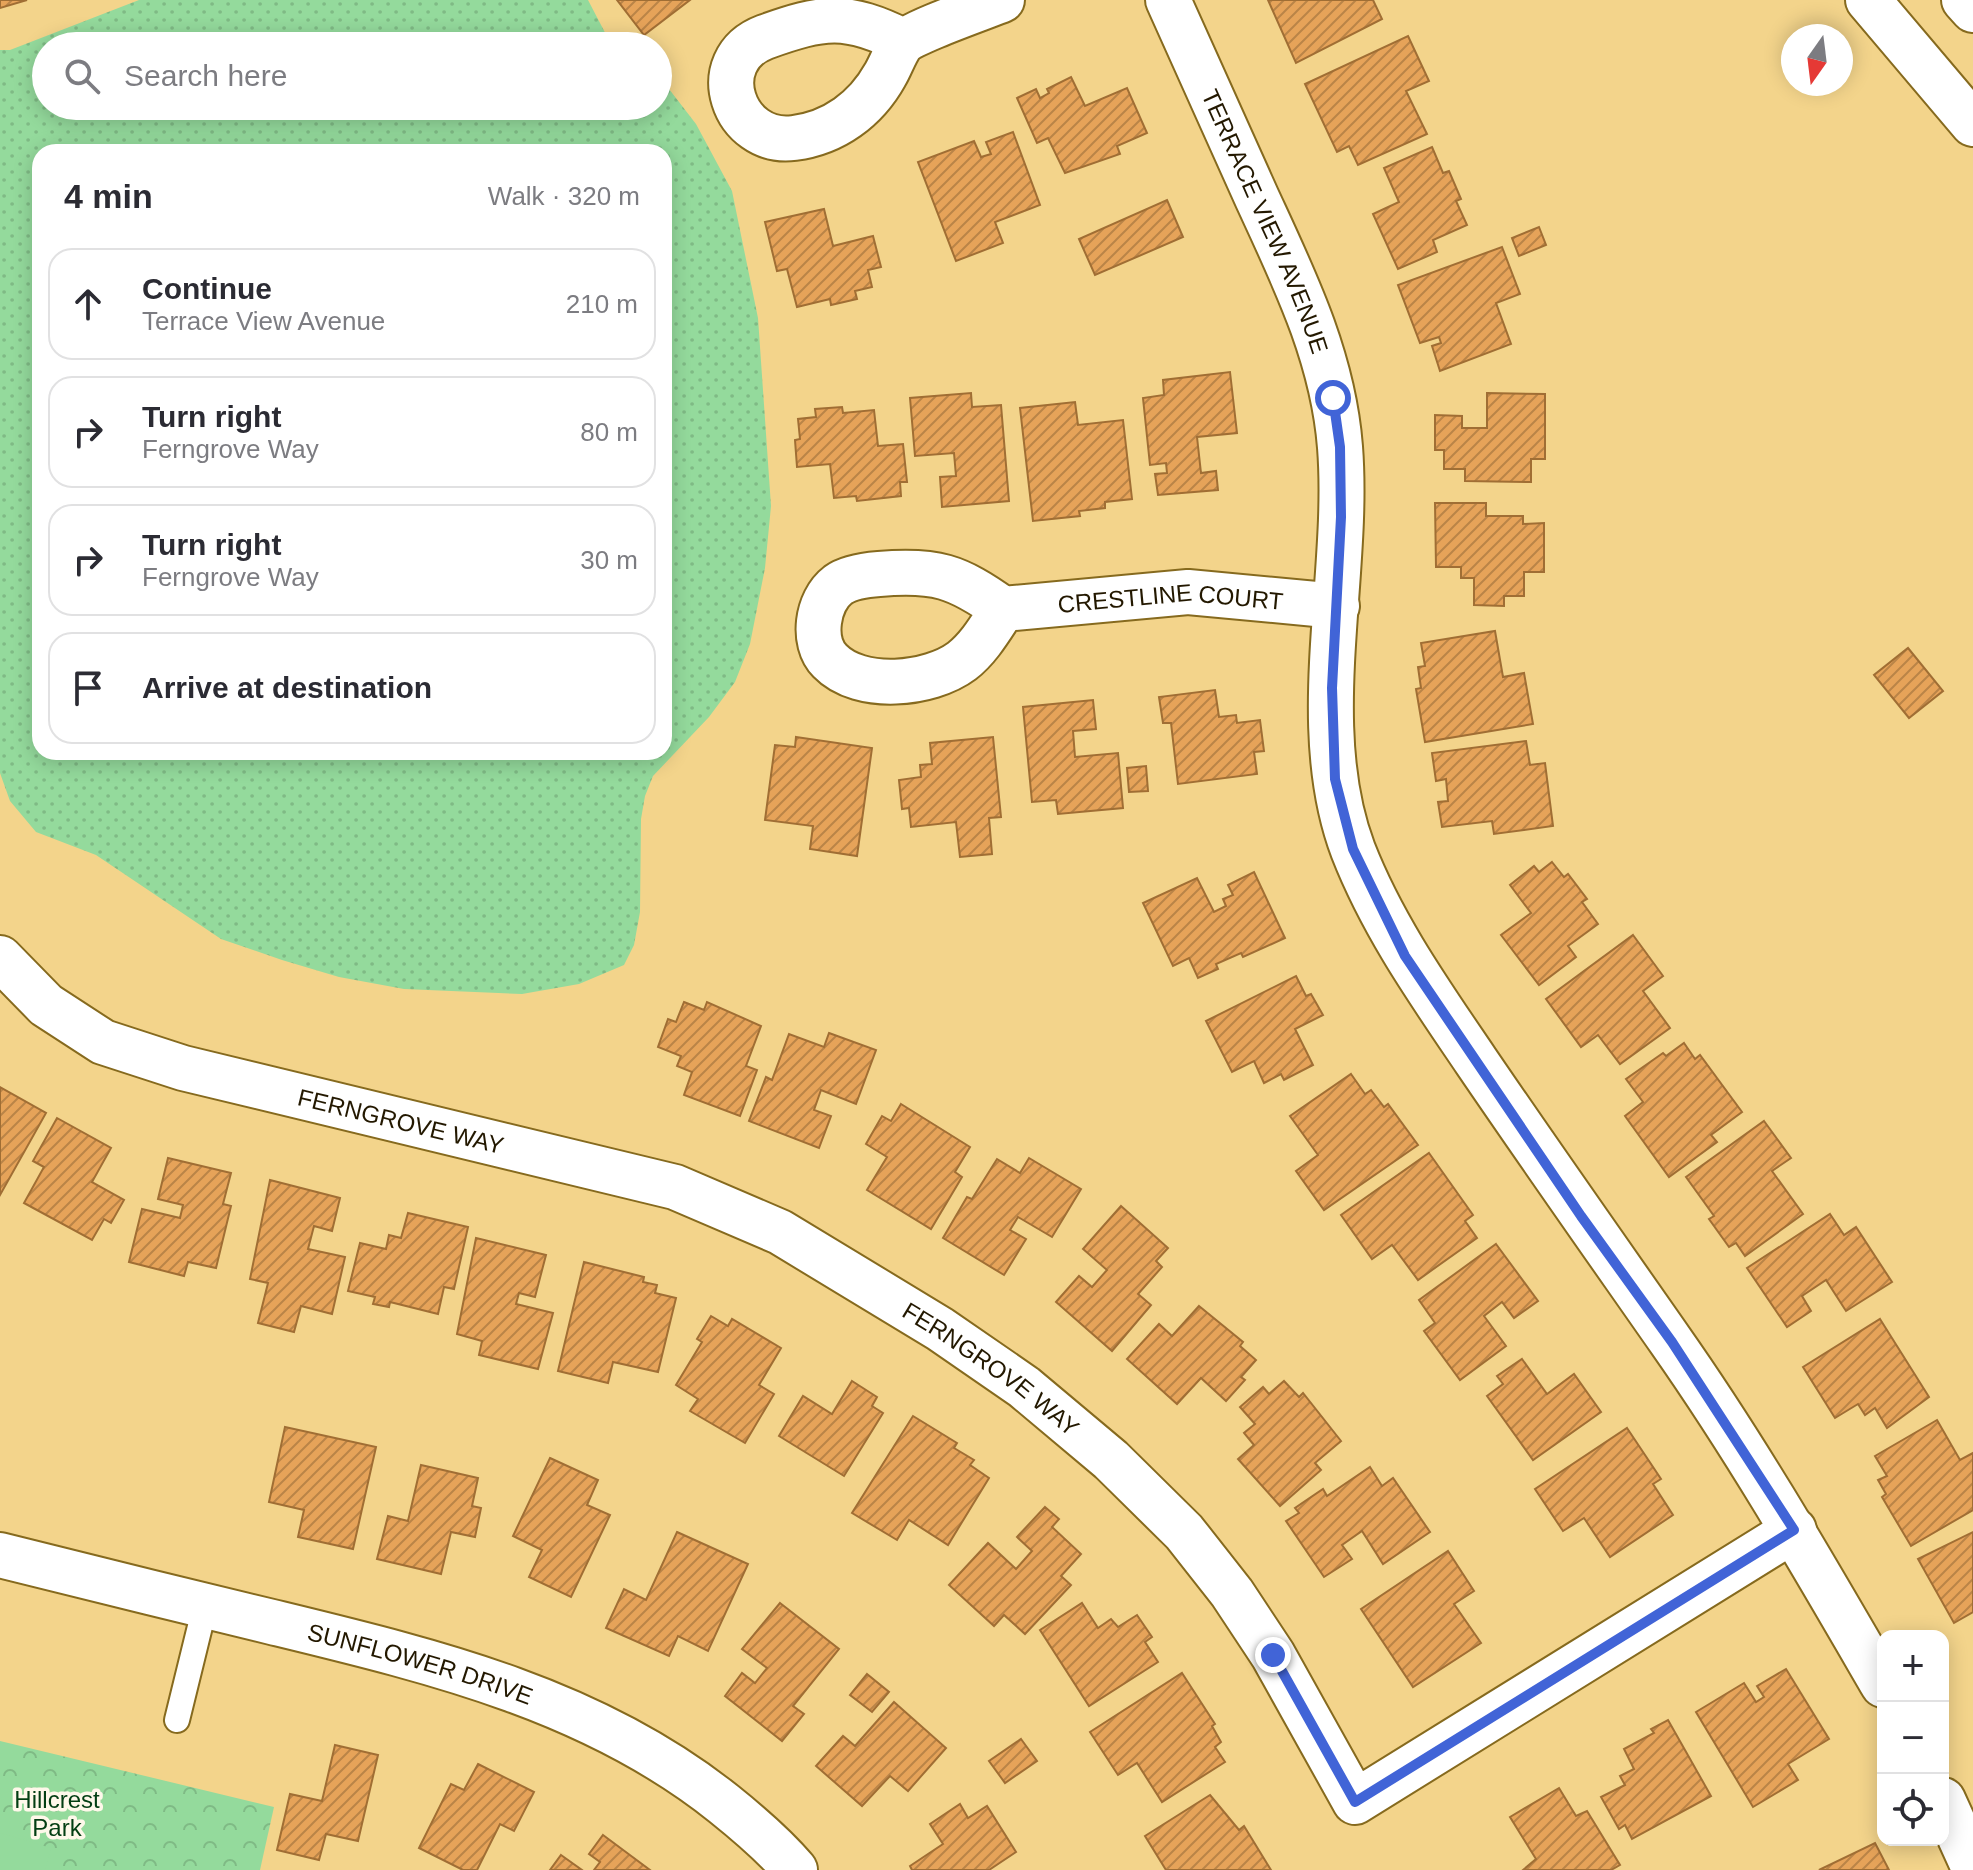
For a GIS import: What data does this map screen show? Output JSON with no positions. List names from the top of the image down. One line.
{"streets":{"street":["TERRACE VIEW AVENUE","CRESTLINE COURT","FERNGROVE WAY","SUNFLOWER DRIVE"]},"crossings":[["TERRACE VIEW AVENUE","CRESTLINE COURT"],["TERRACE VIEW AVENUE","FERNGROVE WAY"]],"parks":["Hillcrest Park"],"north":"bottom","page":{"search":"Search here","heading":["4 min","Walk · 320 m"],"list":[["Continue","Terrace View Avenue","210 m"],["Turn right","Ferngrove Way","80 m"],["Turn right","Ferngrove Way","30 m"],"Arrive at destination"],"map_buttons":["+","−"]}}
